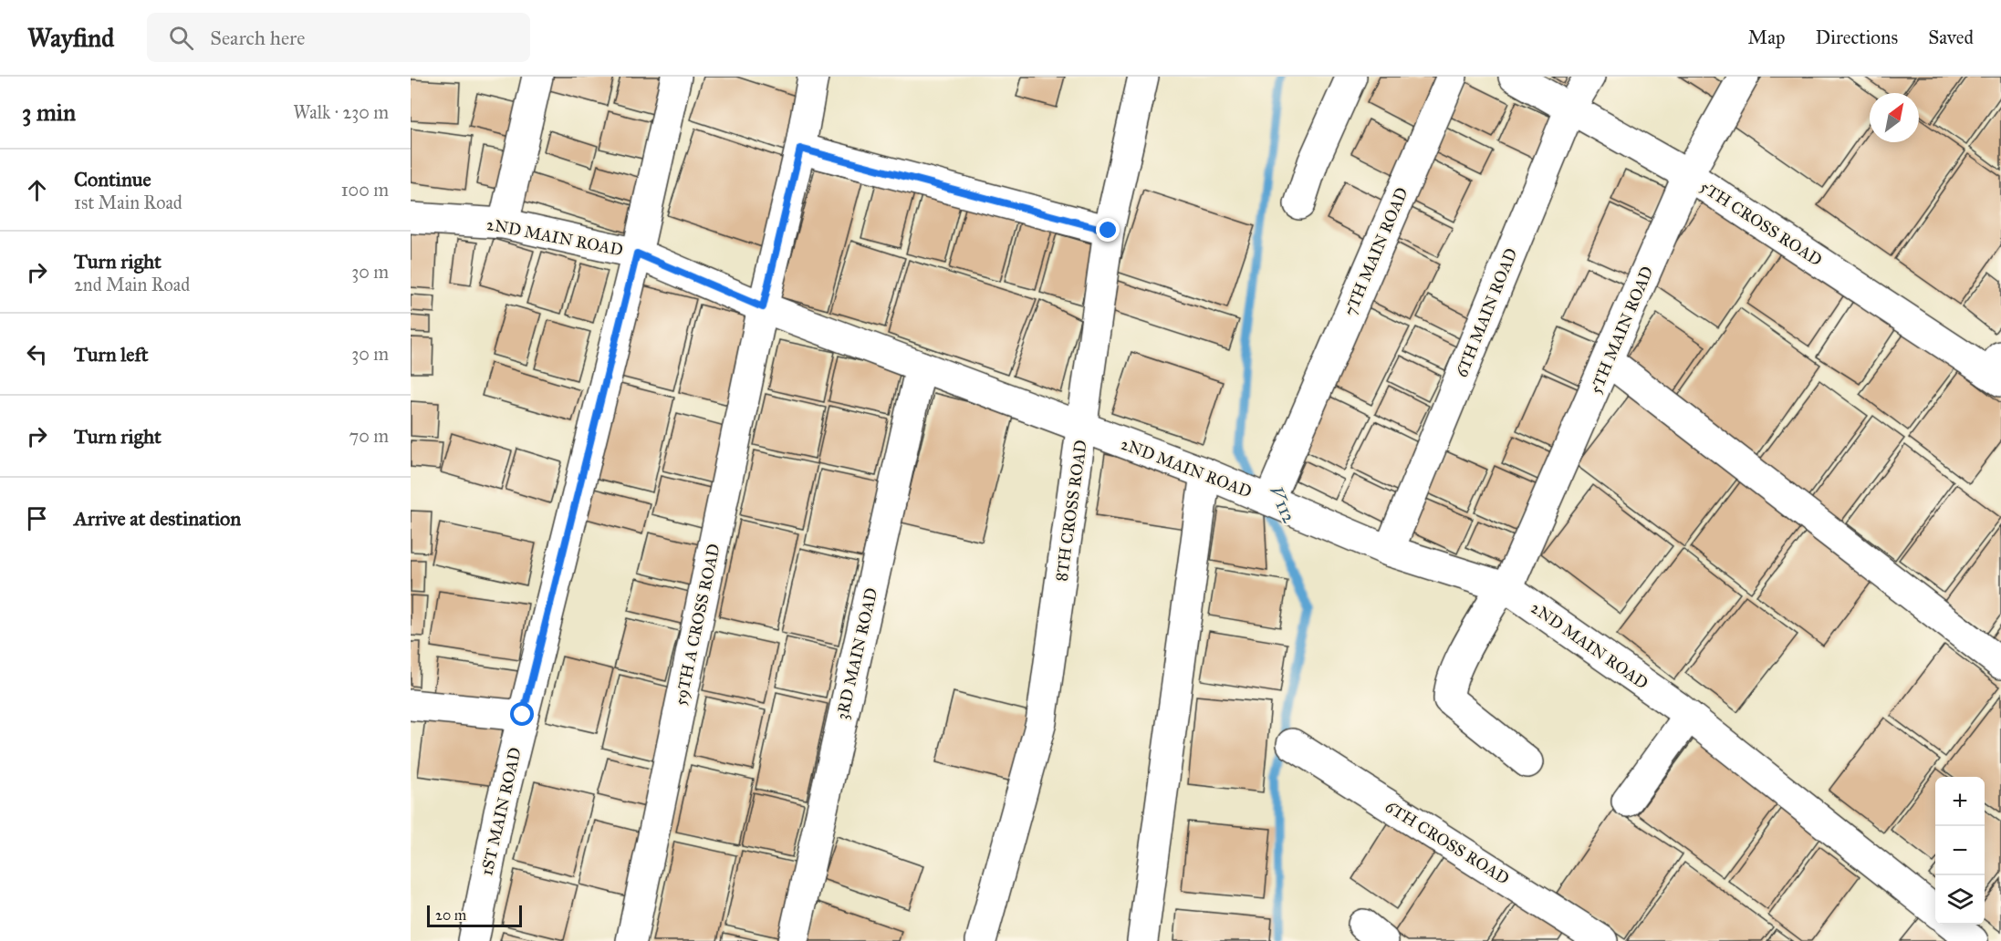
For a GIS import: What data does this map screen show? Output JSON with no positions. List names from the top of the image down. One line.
{"streets":{"street":["5TH CROSS ROAD","2ND MAIN ROAD","7TH MAIN ROAD","6TH MAIN ROAD","5TH MAIN ROAD","8TH CROSS ROAD","59TH A CROSS ROAD","3RD MAIN ROAD","1ST MAIN ROAD","6TH CROSS ROAD"]},"crossings":[["5TH CROSS ROAD","6TH MAIN ROAD"],["5TH CROSS ROAD","5TH MAIN ROAD"],["2ND MAIN ROAD","7TH MAIN ROAD"],["2ND MAIN ROAD","6TH MAIN ROAD"],["2ND MAIN ROAD","5TH MAIN ROAD"],["2ND MAIN ROAD","8TH CROSS ROAD"],["2ND MAIN ROAD","59TH A CROSS ROAD"],["2ND MAIN ROAD","3RD MAIN ROAD"],["2ND MAIN ROAD","1ST MAIN ROAD"]],"water":["V112"],"scale_bar":"20 m","north":"top right","page":{"header":"Wayfind","search":"Search here","nav":["Map","Directions","Saved"],"heading":["3 min","Walk · 230 m"],"list":[["Continue","1st Main Road","100 m"],["Turn right","2nd Main Road","30 m"],["Turn left","30 m"],["Turn right","70 m"],"Arrive at destination"],"map_buttons":["+","−"],"scale":"20 m"}}
